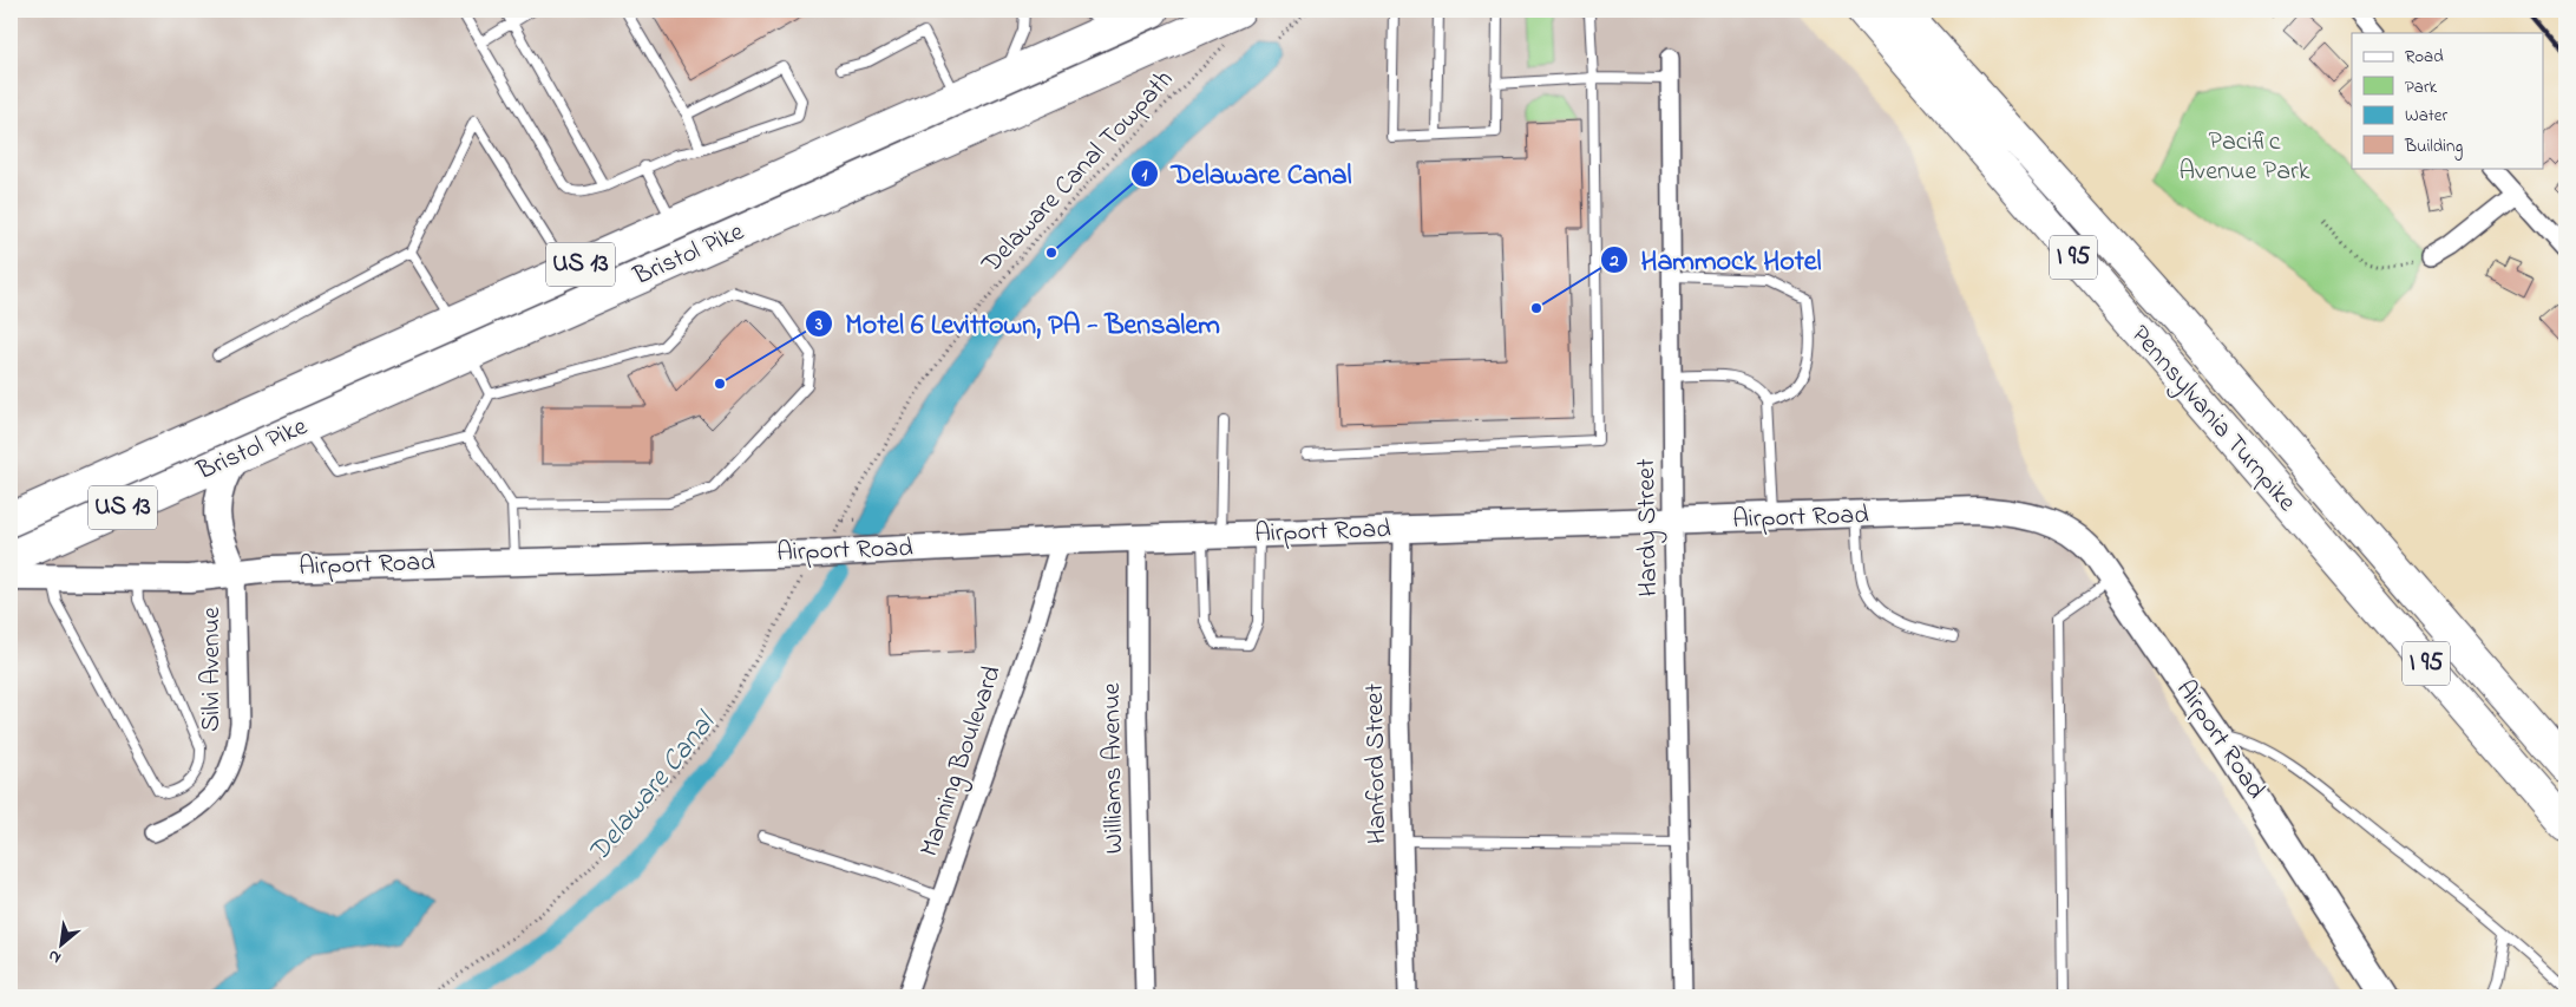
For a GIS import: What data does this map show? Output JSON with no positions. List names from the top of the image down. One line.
{"streets":{"highway":["Bristol Pike","I 95","US 13","Pennsylvania Turnpike"],"street":["Airport Road","Hardy Street","Silvi Avenue","Manning Boulevard","Hanford Street","Williams Avenue"],"path":["Delaware Canal Towpath"]},"crossings":[["Airport Road","Hardy Street"],["Airport Road","Silvi Avenue"],["Airport Road","Manning Boulevard"],["Airport Road","Hanford Street"],["Airport Road","Williams Avenue"]],"water":["Delaware Canal"],"parks":["Pacific Avenue Park"],"places":["Delaware Canal","Hammock Hotel","Motel 6 Levittown, PA - Bensalem"],"legend":["Road","Park","Water","Building"],"north":"bottom left"}
